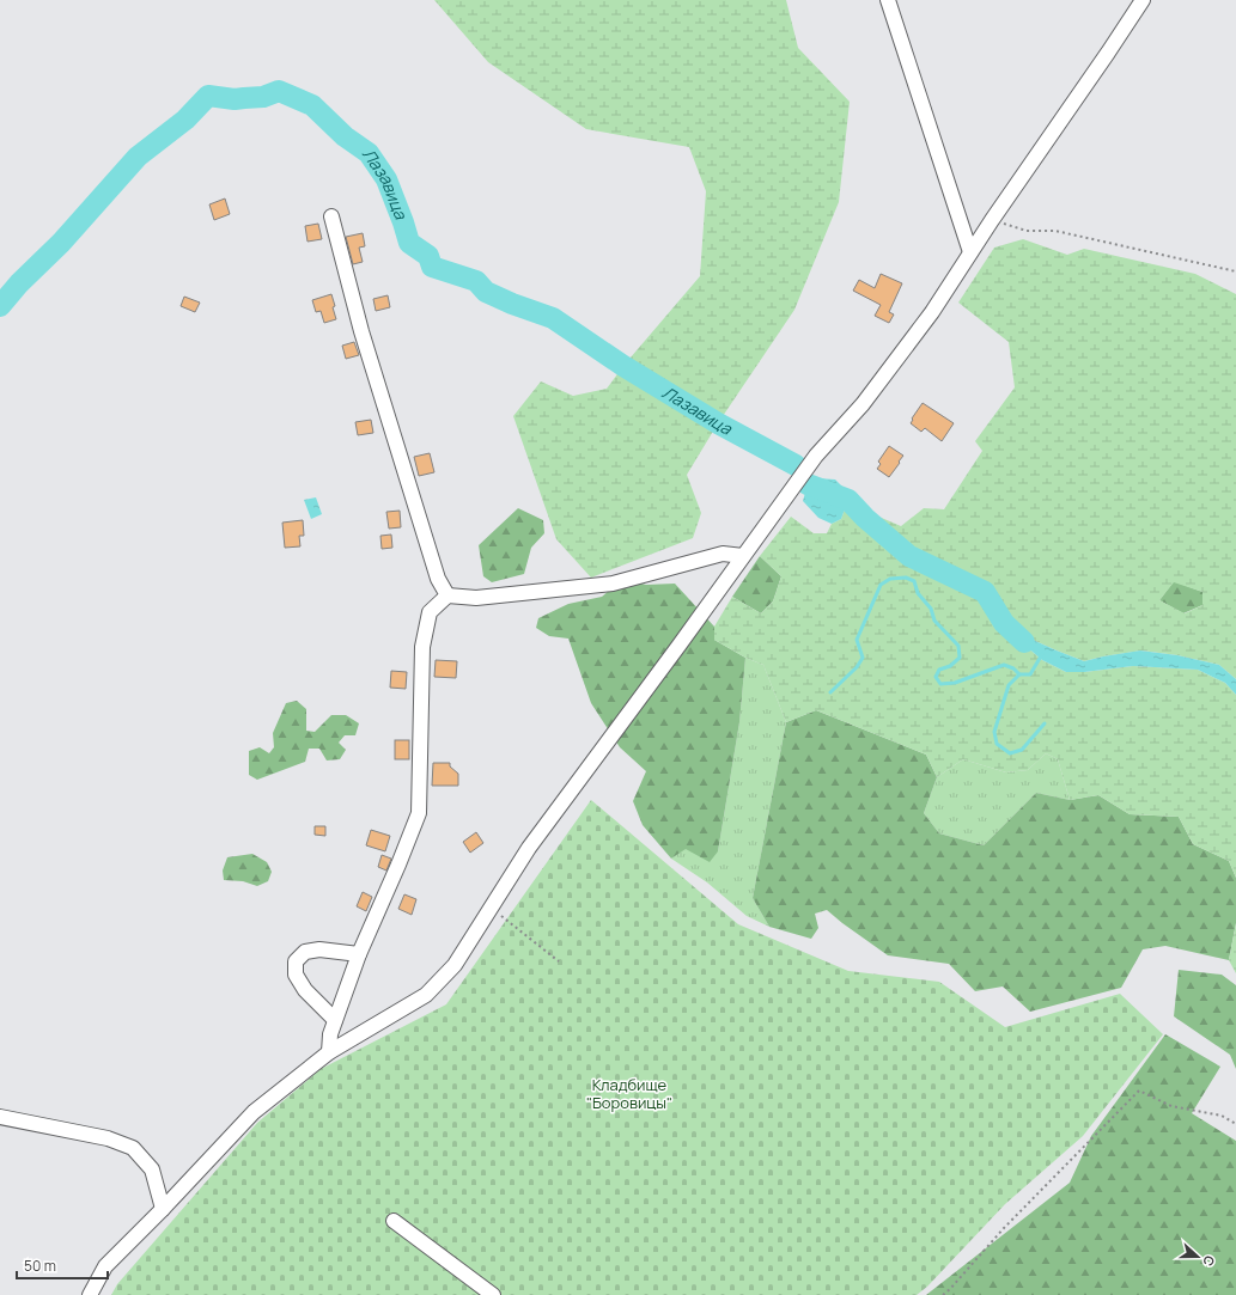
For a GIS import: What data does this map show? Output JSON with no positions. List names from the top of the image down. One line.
{"water":["Лазавица"],"parks":["Кладбище \"Боровицы\""],"scale_bar":"50 m","north":"right"}
